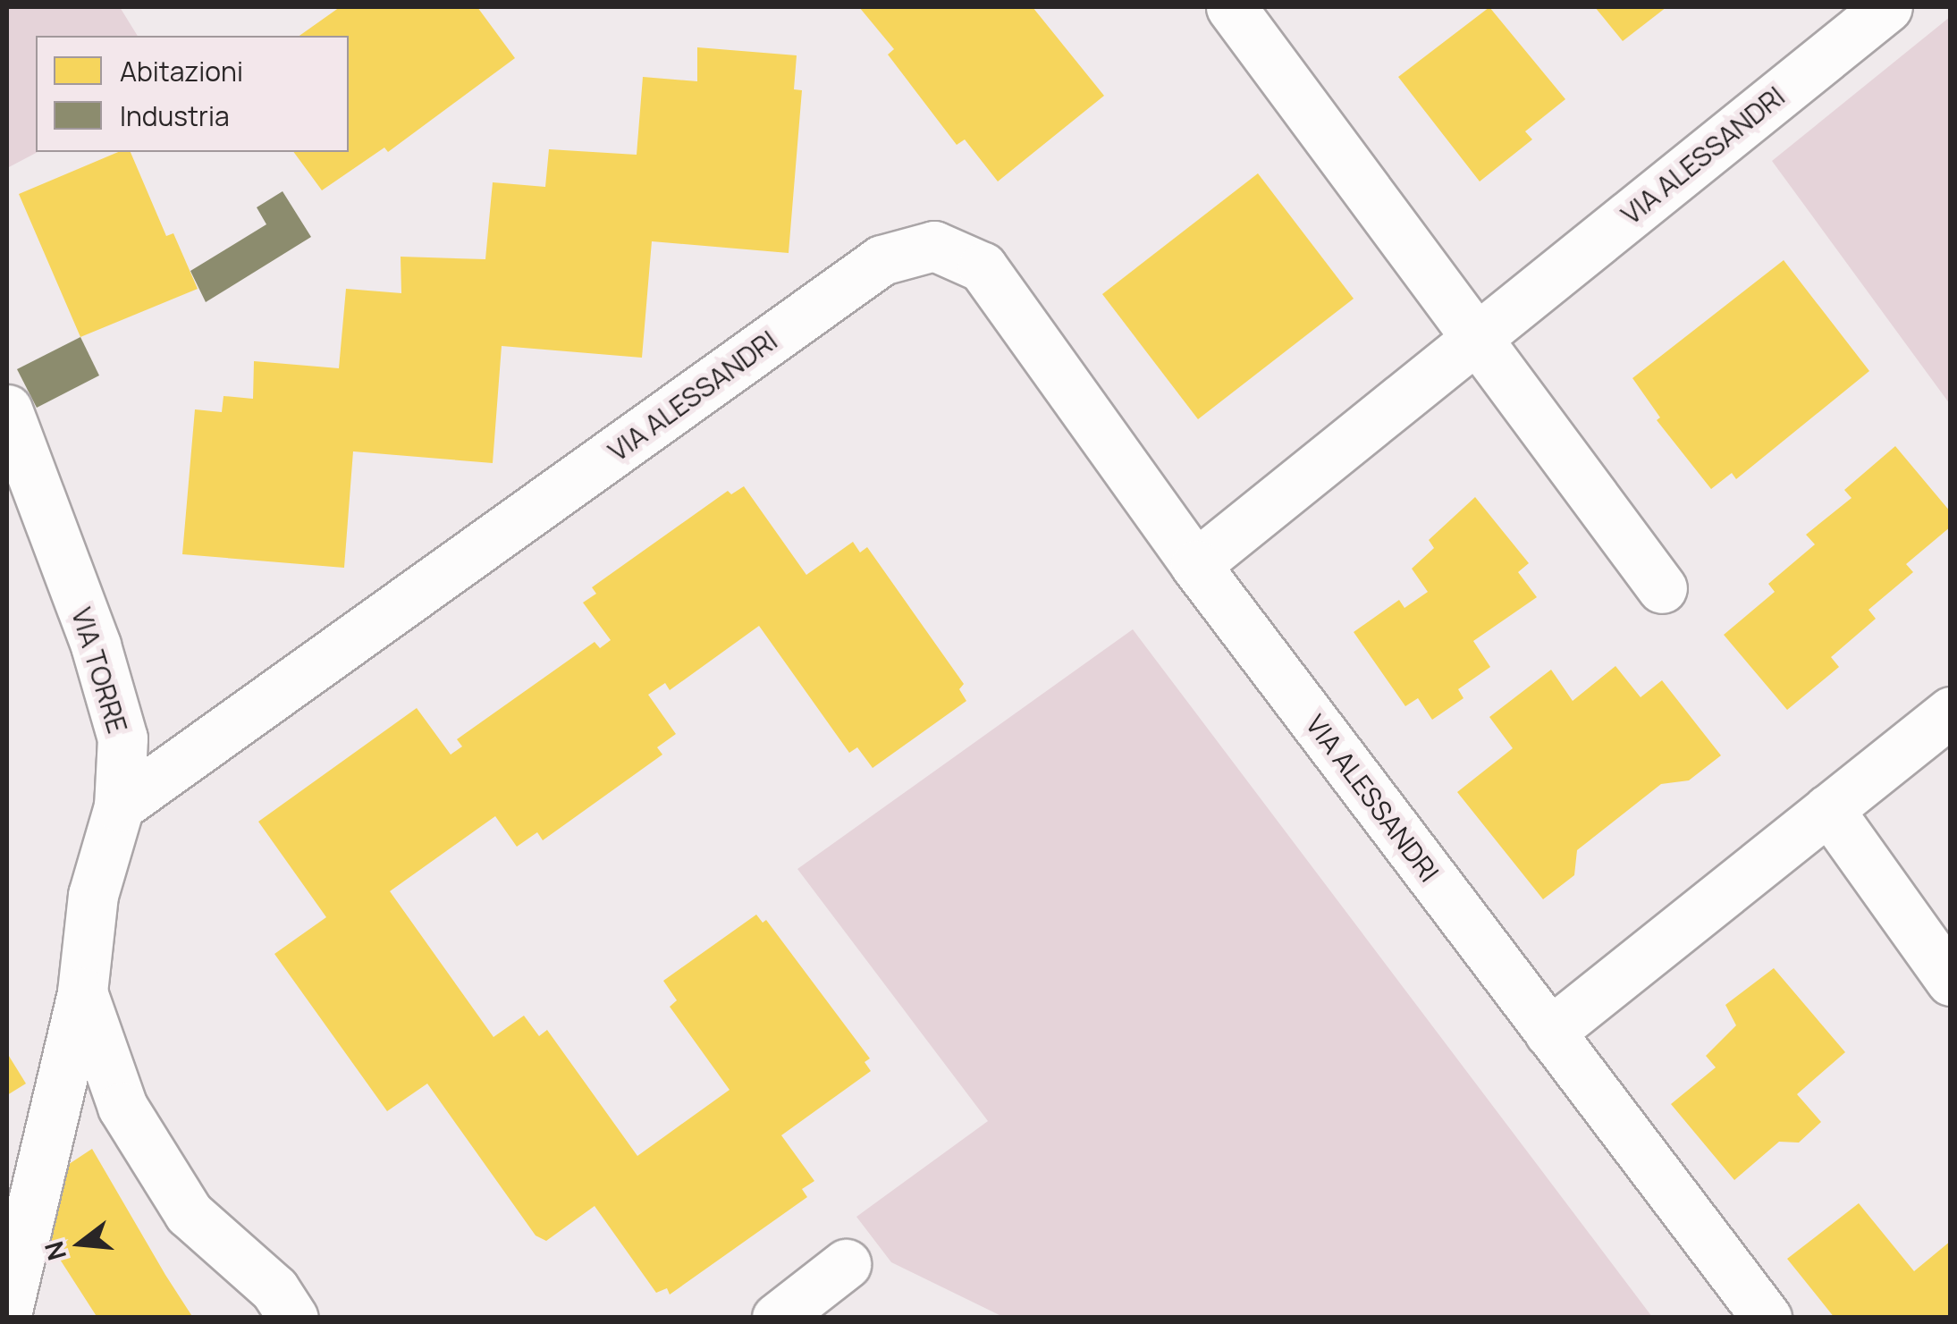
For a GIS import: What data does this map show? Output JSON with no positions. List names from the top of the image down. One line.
{"streets":{"street":["VIA ALESSANDRI","VIA TORRE"]},"crossings":[["VIA ALESSANDRI","VIA TORRE"]],"legend":["Abitazioni","Industria"],"north":"left"}
